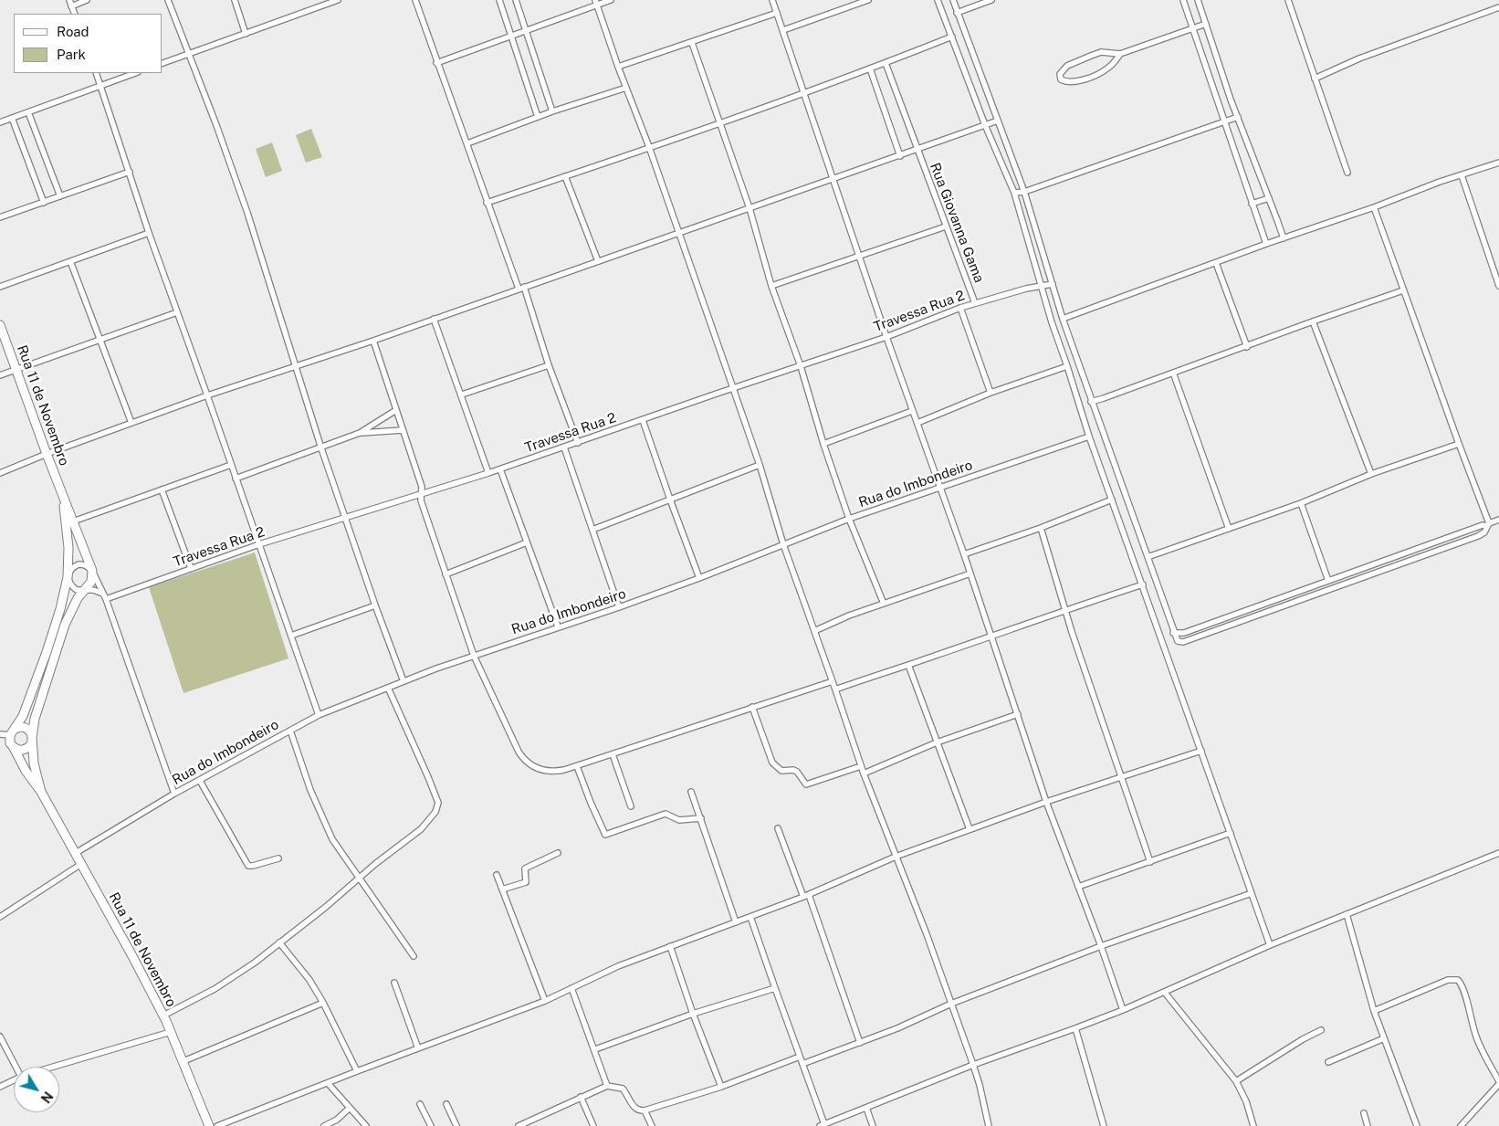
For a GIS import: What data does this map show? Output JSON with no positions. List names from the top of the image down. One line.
{"streets":{"main road":["Rua 11 de Novembro"],"street":["Rua Giovanna Gama","Travessa Rua 2","Rua do Imbondeiro"]},"crossings":[["Rua Giovanna Gama","Travessa Rua 2"],["Rua 11 de Novembro","Rua do Imbondeiro"]],"legend":["Road","Park"],"north":"bottom right"}
